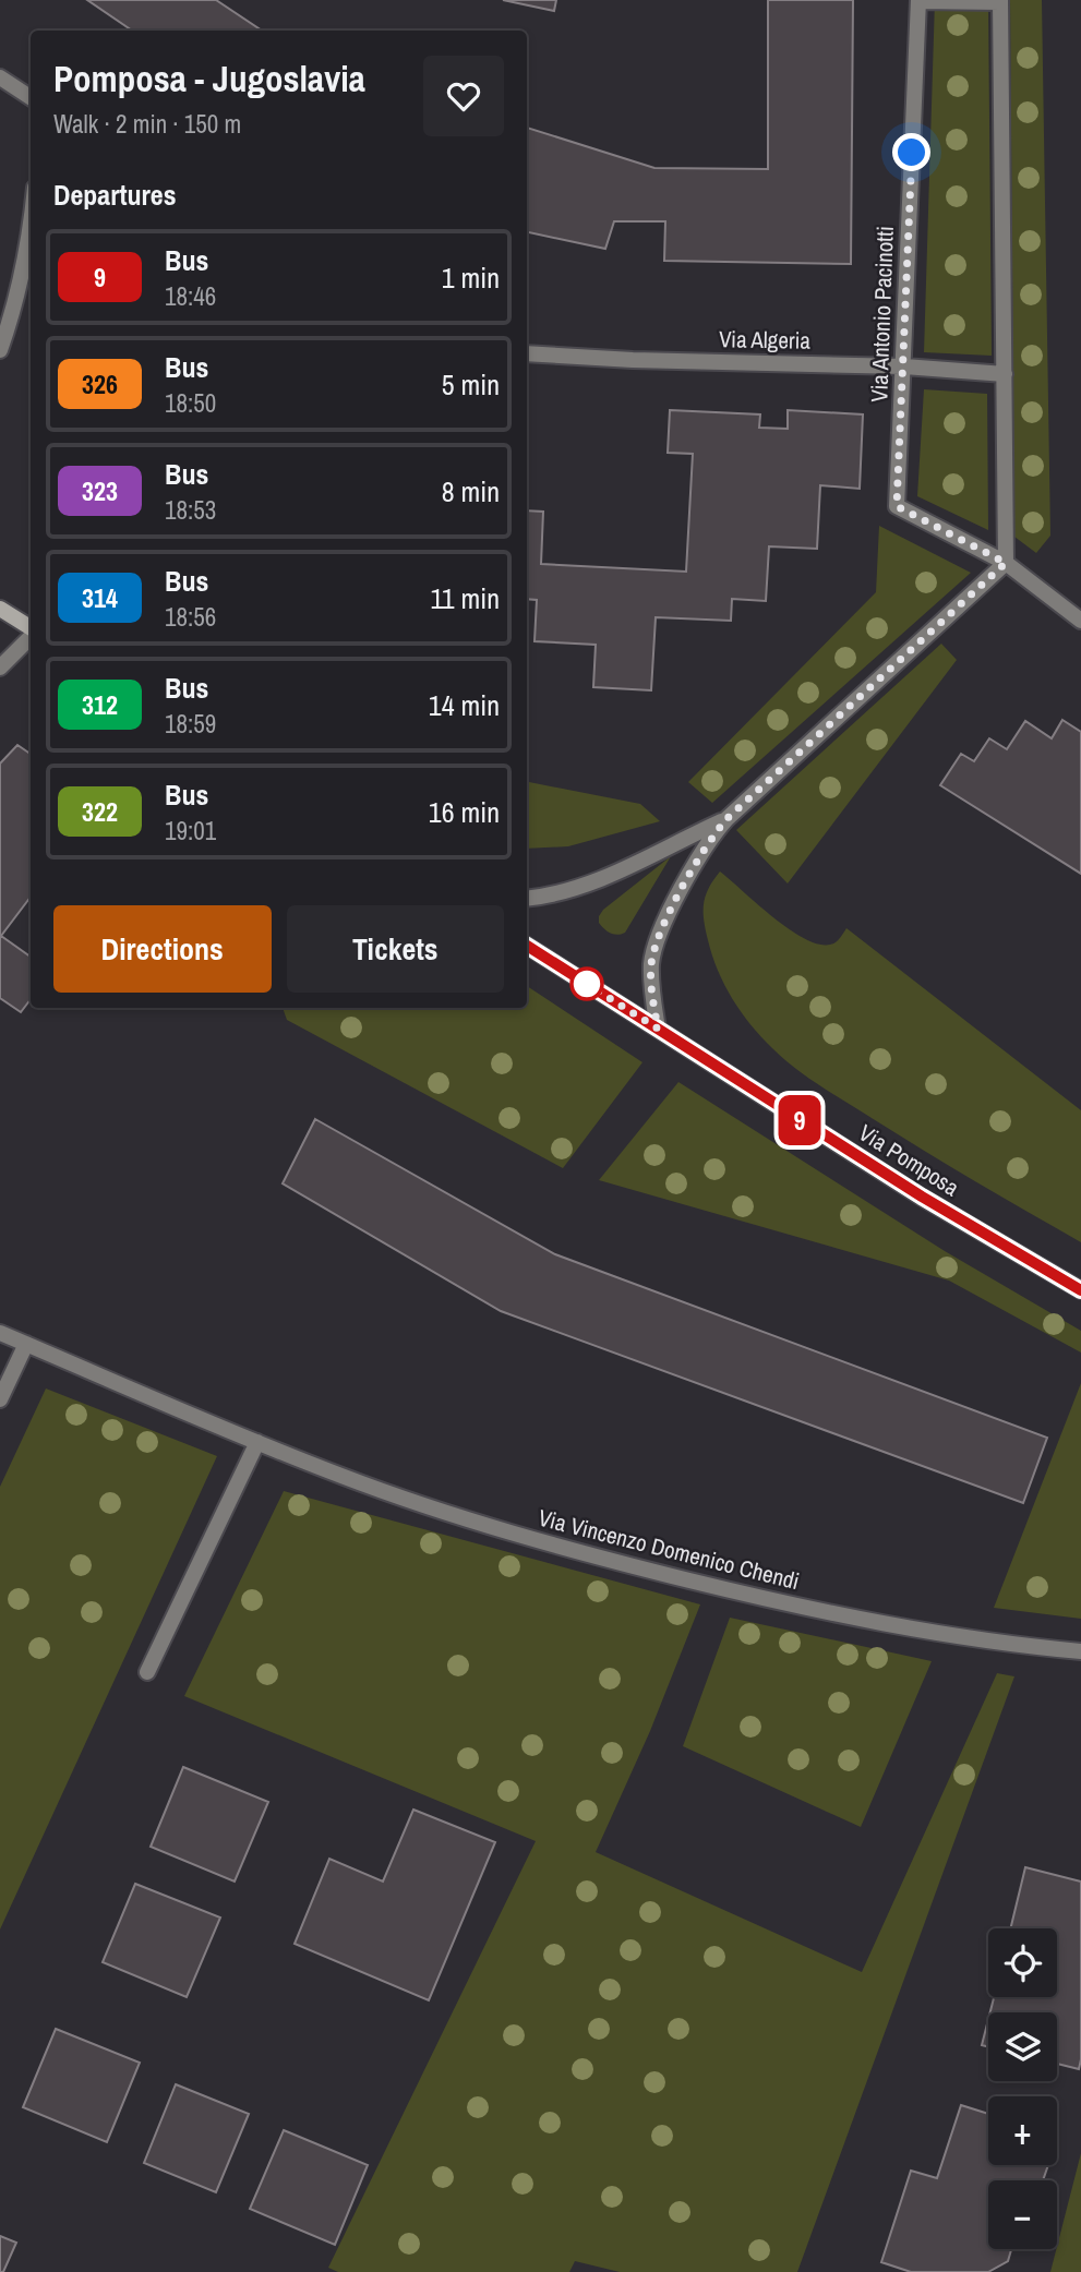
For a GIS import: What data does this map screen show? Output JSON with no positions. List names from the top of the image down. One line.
{"streets":{"main road":["Via Pomposa"],"street":["Via Antonio Pacinotti","Via Algeria","Via Vincenzo Domenico Chendi"]},"crossings":[["Via Antonio Pacinotti","Via Algeria"]],"lines":["bus line 9"],"page":{"on_map":"9","heading":[["Pomposa - Jugoslavia","Walk · 2 min · 150 m"],"Departures"],"list":[{"mark":"9","name":"Bus","note":"18:46","value":"1 min"},{"mark":"326","name":"Bus","note":"18:50","value":"5 min"},{"mark":"323","name":"Bus","note":"18:53","value":"8 min"},{"mark":"314","name":"Bus","note":"18:56","value":"11 min"},{"mark":"312","name":"Bus","note":"18:59","value":"14 min"},{"mark":"322","name":"Bus","note":"19:01","value":"16 min"}],"buttons":["Directions","Tickets"],"map_buttons":["+","−"]}}
